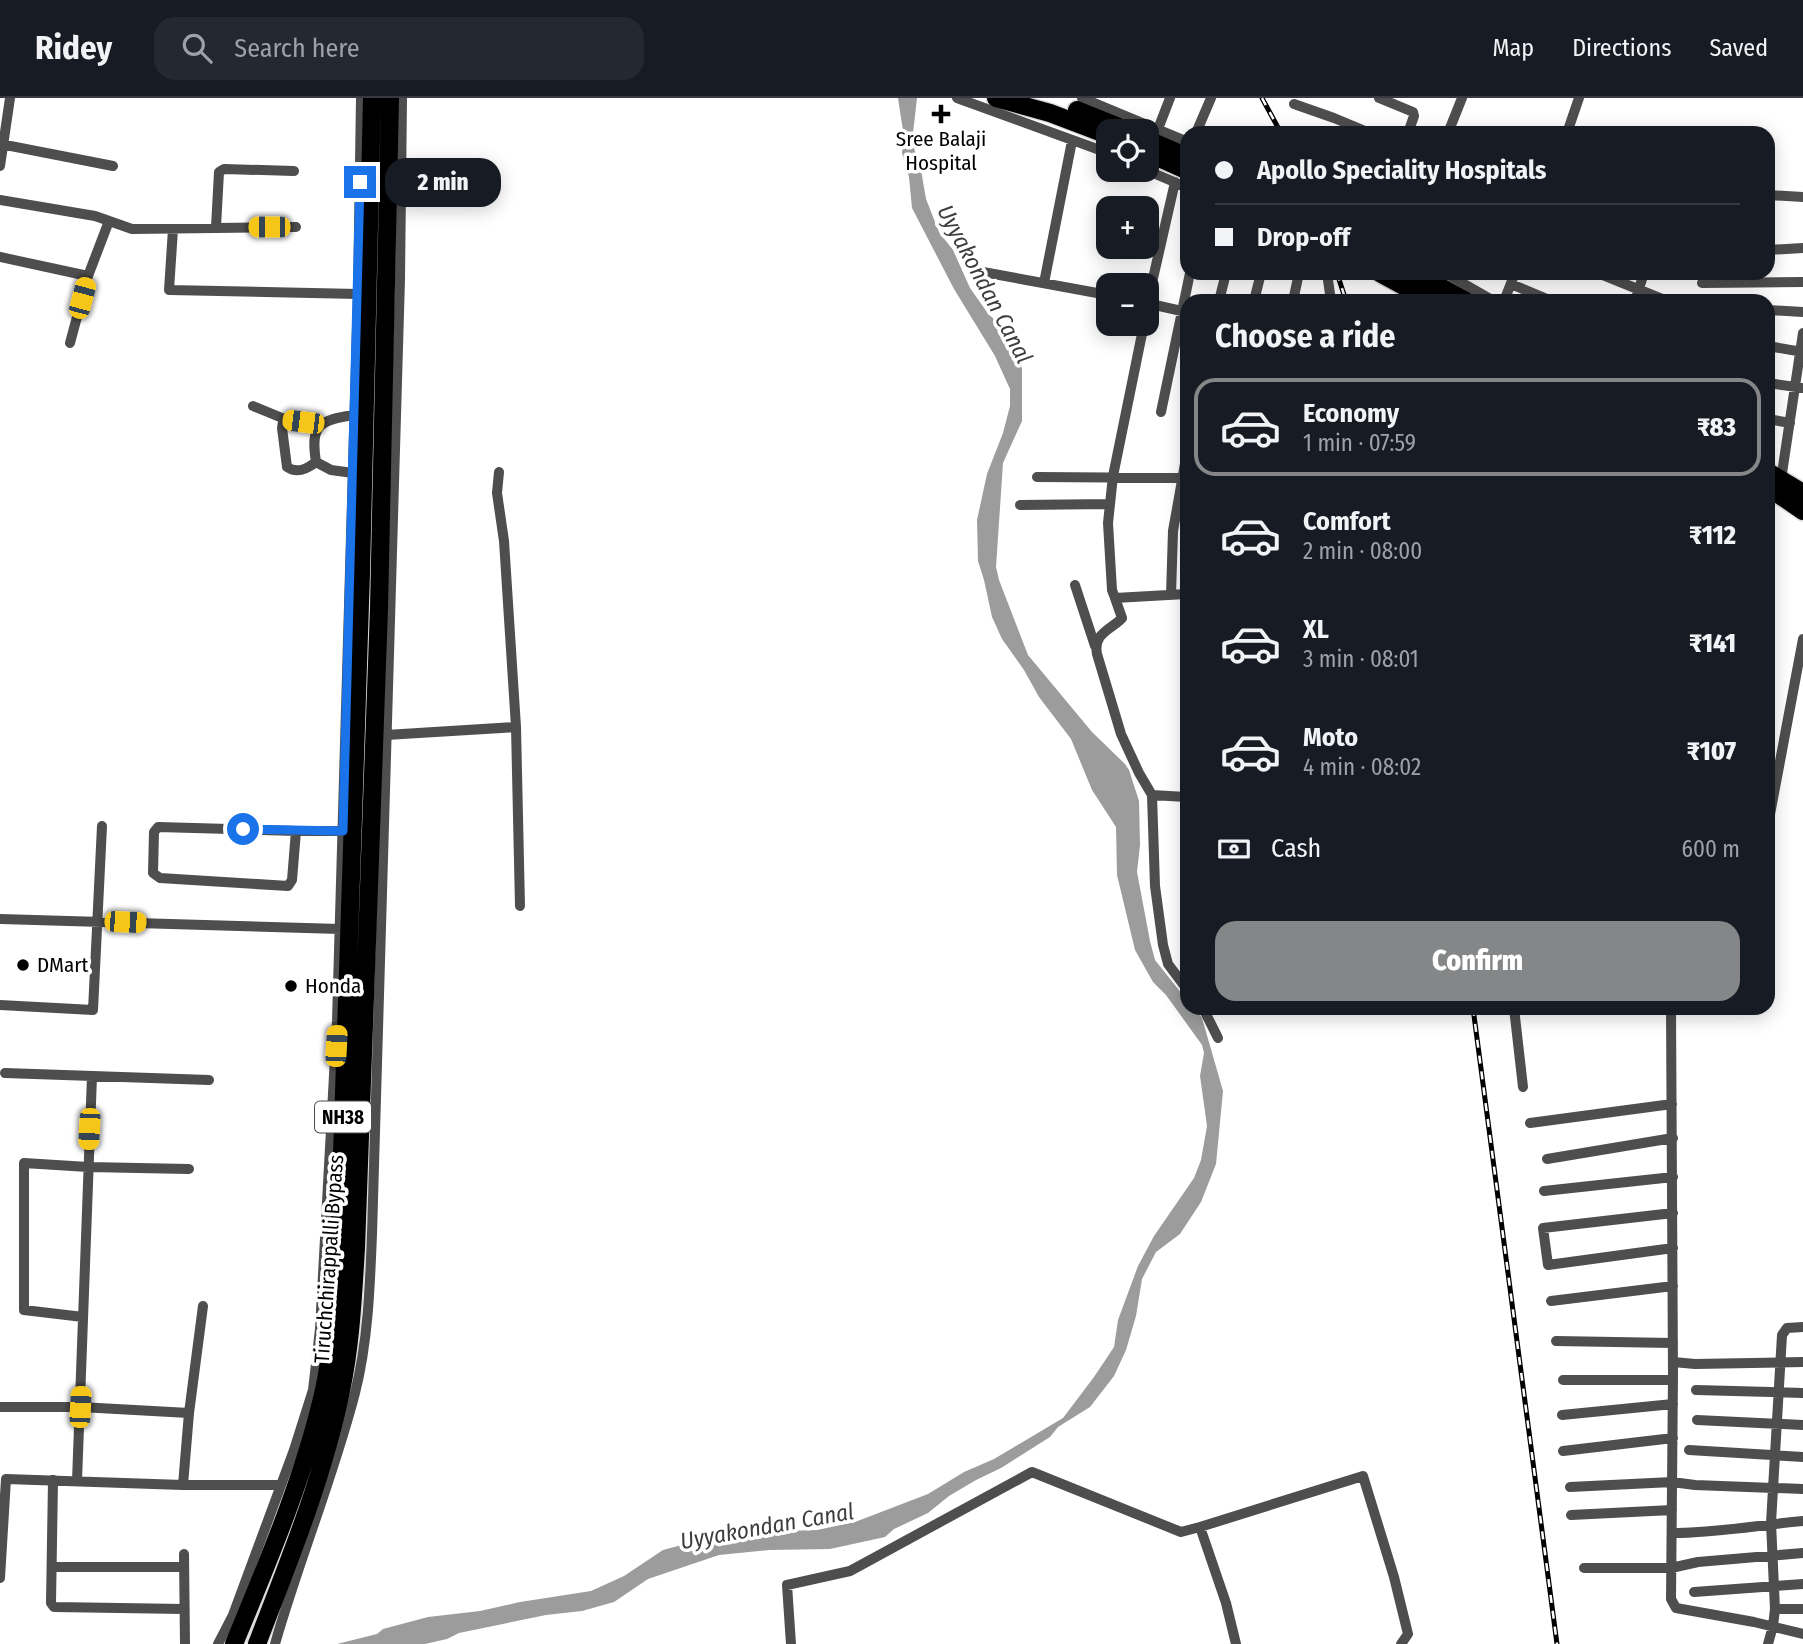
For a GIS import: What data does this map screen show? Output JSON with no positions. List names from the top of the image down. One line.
{"streets":{"highway":["NH38","Tiruchchirappalli Bypass"]},"crossings":[["NH38","Tiruchchirappalli Bypass"]],"water":["Uyyakondan Canal"],"places":{"health":["Sree Balaji Hospital"],"other":["DMart","Honda"]},"page":{"header":"Ridey","search":"Search here","nav":["Map","Directions","Saved"],"map_buttons":["+","−"],"banner":["Apollo Speciality Hospitals","Drop-off"],"bubble":"2 min","heading":"Choose a ride","list":[{"name":"Economy","note":"1 min · 07:59","value":"₹83"},{"name":"Comfort","note":"2 min · 08:00","value":"₹112"},{"name":"XL","note":"3 min · 08:01","value":"₹141"},{"name":"Moto","note":"4 min · 08:02","value":"₹107"}],"pay":["Cash","600 m"],"buttons":"Confirm"}}
